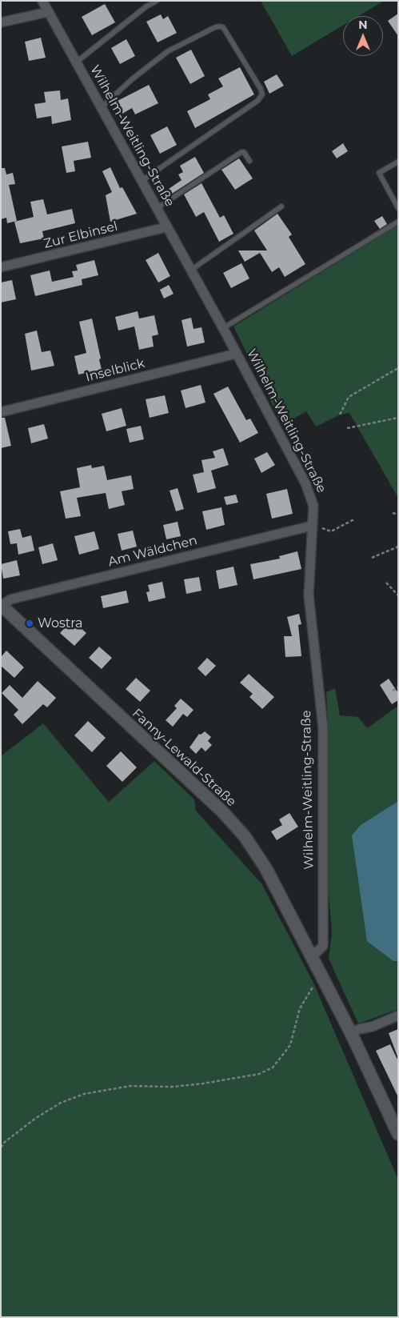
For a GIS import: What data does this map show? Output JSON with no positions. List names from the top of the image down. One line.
{"streets":{"street":["Wilhelm-Weitling-Straße","Zur Elbinsel","Inselblick","Am Wäldchen","Fanny-Lewald-Straße"]},"crossings":[["Wilhelm-Weitling-Straße","Zur Elbinsel"],["Wilhelm-Weitling-Straße","Inselblick"],["Wilhelm-Weitling-Straße","Am Wäldchen"],["Wilhelm-Weitling-Straße","Fanny-Lewald-Straße"],["Am Wäldchen","Fanny-Lewald-Straße"]],"places":["Wostra"],"north":"top"}
